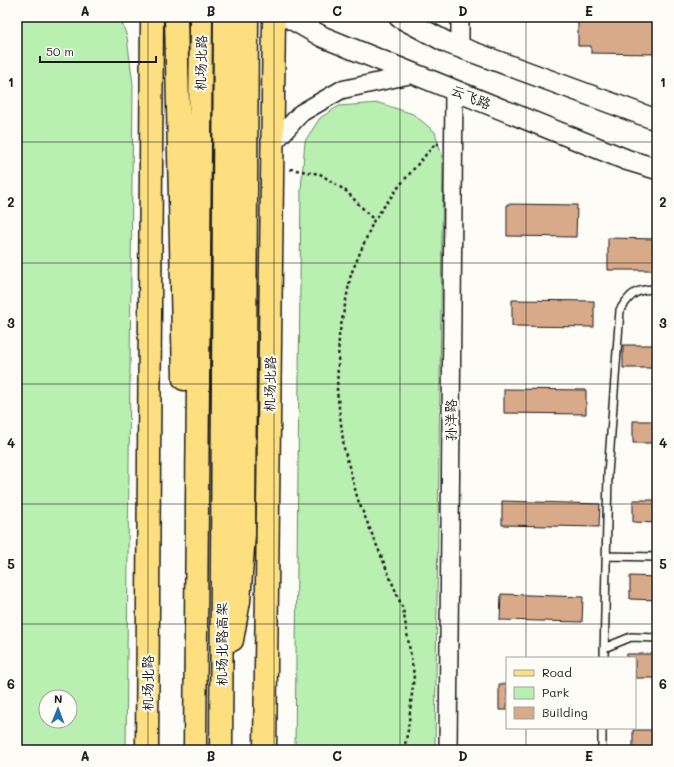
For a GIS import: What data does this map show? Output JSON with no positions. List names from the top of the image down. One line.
{"streets":{"main road":["机场北路","云飞路","机场北路高架"],"street":["孙洋路"]},"crossings":[["机场北路","机场北路高架"],["云飞路","孙洋路"]],"legend":["Road","Park","Building"],"scale_bar":"50 m","north":"top","grid":{"columns":["A","B","C","D","E"],"rows":["1","2","3","4","5","6"]}}
